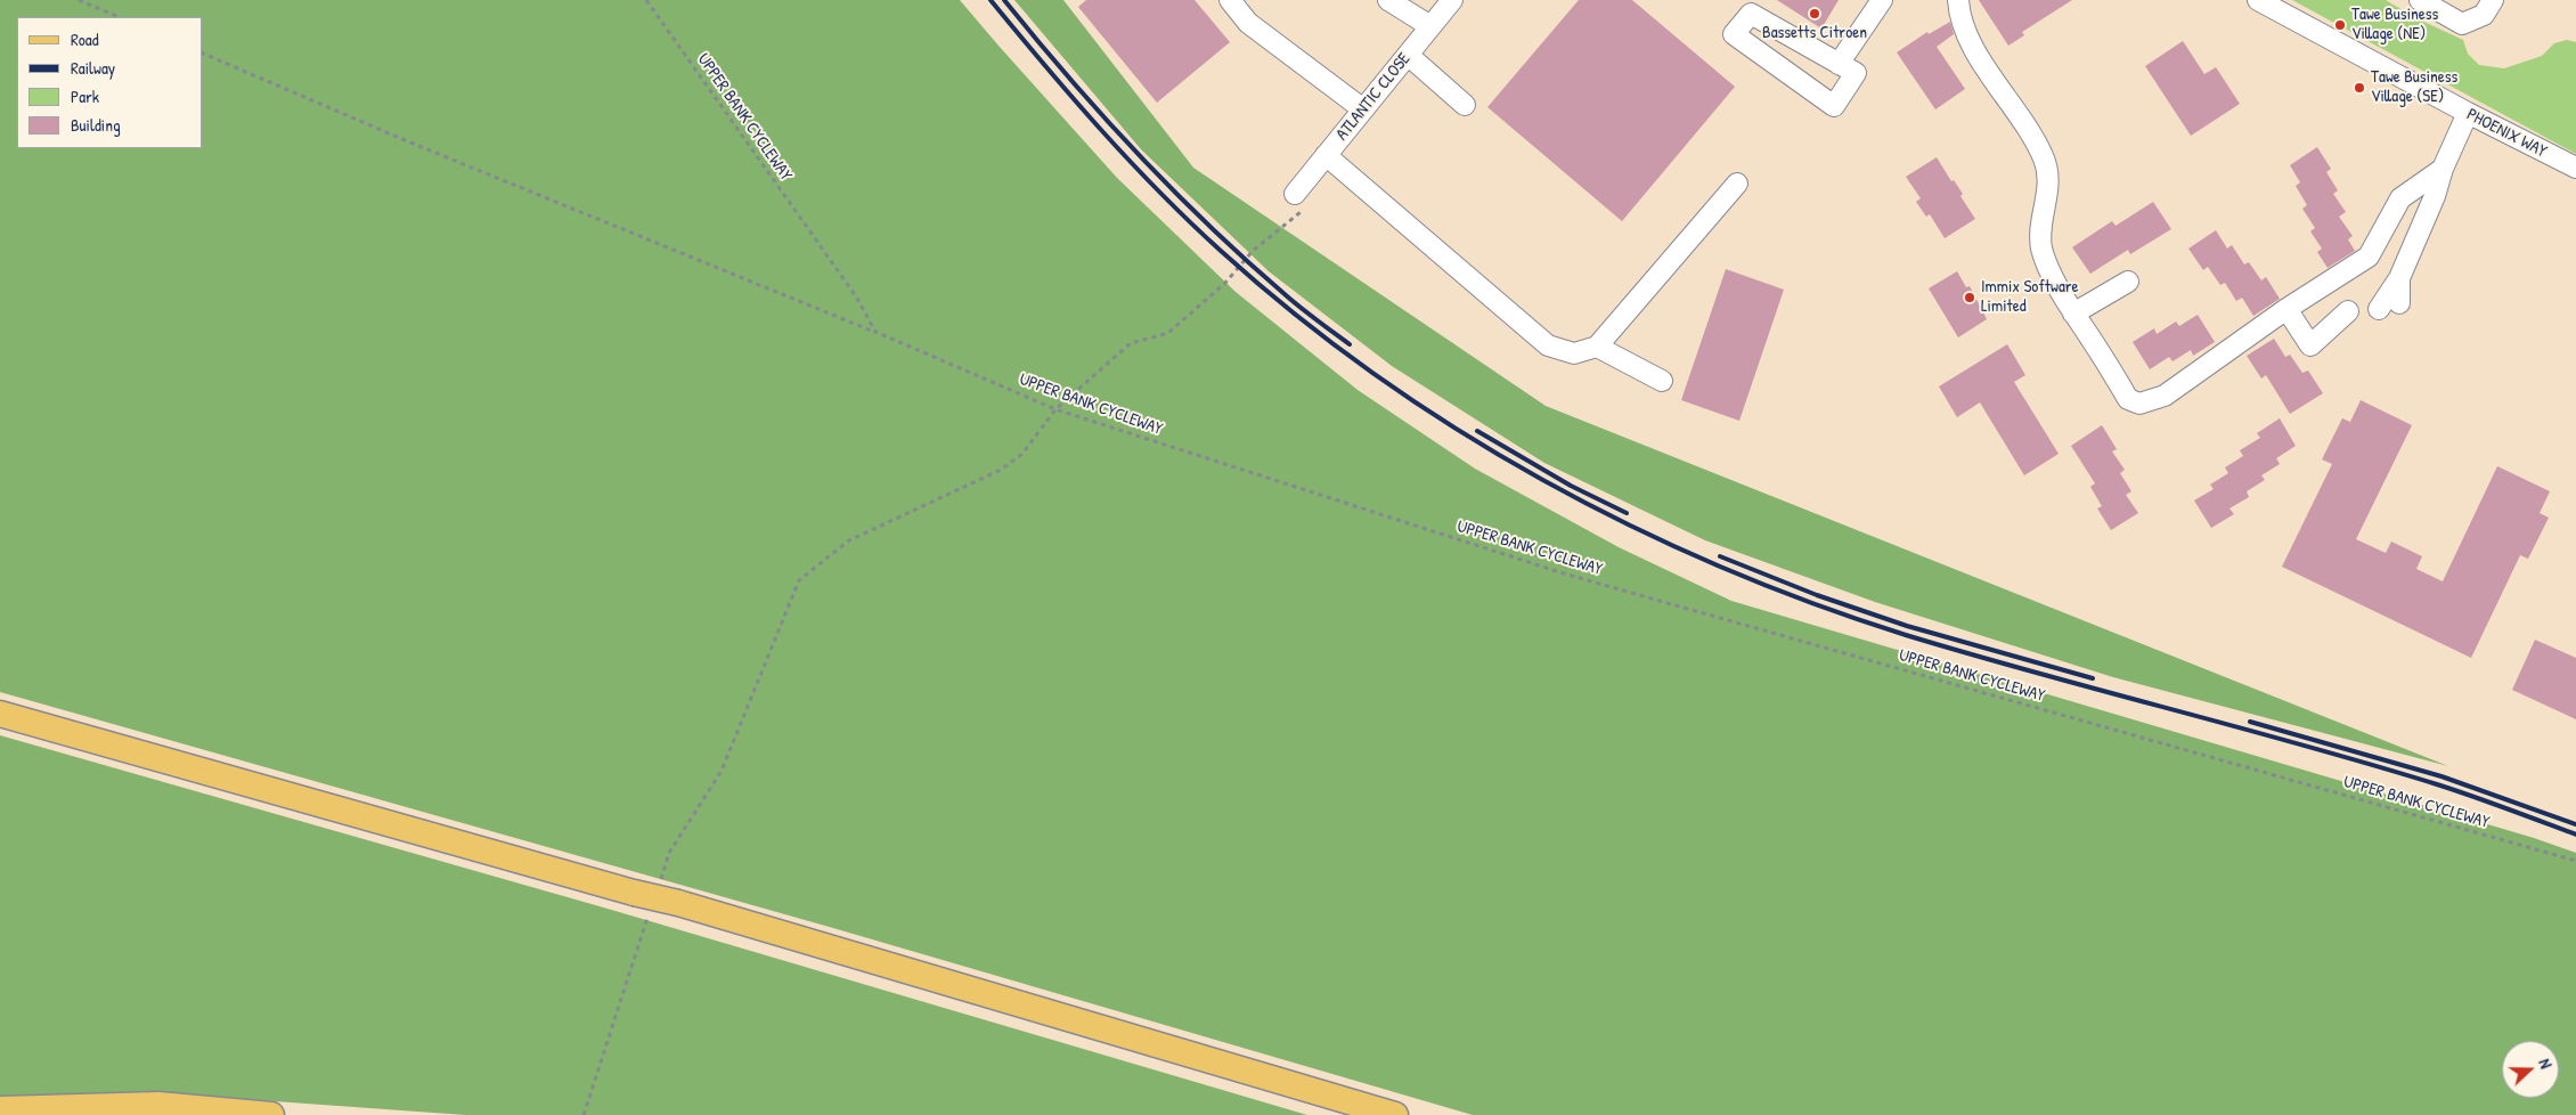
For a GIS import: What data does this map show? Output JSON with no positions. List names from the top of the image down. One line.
{"streets":{"street":["ATLANTIC CLOSE","PHOENIX WAY"],"path":["UPPER BANK CYCLEWAY"]},"places":["Bassetts Citroen","Tawe Business Village (NE)","Tawe Business Village (SE)","Immix Software Limited"],"legend":["Road","Railway","Park","Building"],"north":"right"}
